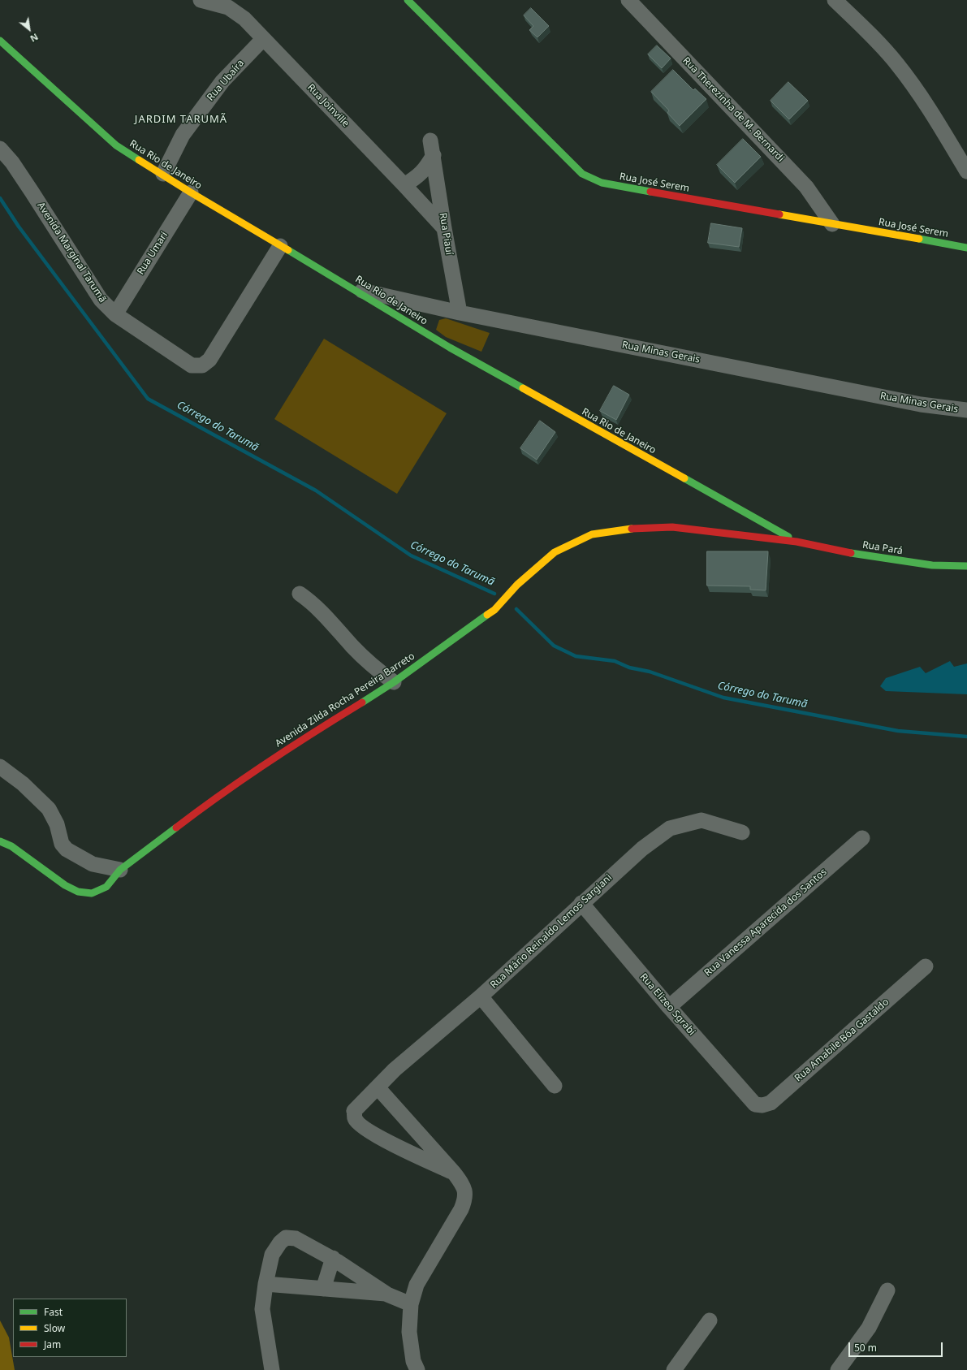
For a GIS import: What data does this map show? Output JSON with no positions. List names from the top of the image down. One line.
{"streets":{"street":["Rua Ubaíra","Rua Joinville","Rua Therezinha de M. Bernardi","Rua Rio de Janeiro","Rua José Serem","Rua Piauí","Avenida Marginal Tarumã","Rua Umari","Rua Minas Gerais","Rua Pará","Avenida Zilda Rocha Pereira Barreto","Rua Vanessa Aparecida dos Santos","Rua Mário Reinaldo Lemos Sargiani","Rua Elizeo Sgrabi","Rua Amabile Bôa Gastaldo"]},"crossings":[["Rua Ubaíra","Rua Joinville"],["Rua Ubaíra","Rua Rio de Janeiro"],["Rua Joinville","Rua Piauí"],["Rua Therezinha de M. Bernardi","Rua José Serem"],["Rua Rio de Janeiro","Avenida Marginal Tarumã"],["Rua Rio de Janeiro","Rua Umari"],["Rua Rio de Janeiro","Rua Minas Gerais"],["Rua Rio de Janeiro","Rua Pará"],["Rua Rio de Janeiro","Avenida Zilda Rocha Pereira Barreto"],["Rua Piauí","Rua Minas Gerais"],["Avenida Marginal Tarumã","Rua Umari"],["Rua Pará","Avenida Zilda Rocha Pereira Barreto"],["Rua Vanessa Aparecida dos Santos","Rua Elizeo Sgrabi"],["Rua Mário Reinaldo Lemos Sargiani","Rua Elizeo Sgrabi"],["Rua Elizeo Sgrabi","Rua Amabile Bôa Gastaldo"]],"districts":["JARDIM TARUMÃ"],"water":["Córrego do Tarumã"],"legend":["Fast","Slow","Jam"],"scale_bar":"50 m","north":"bottom right"}
